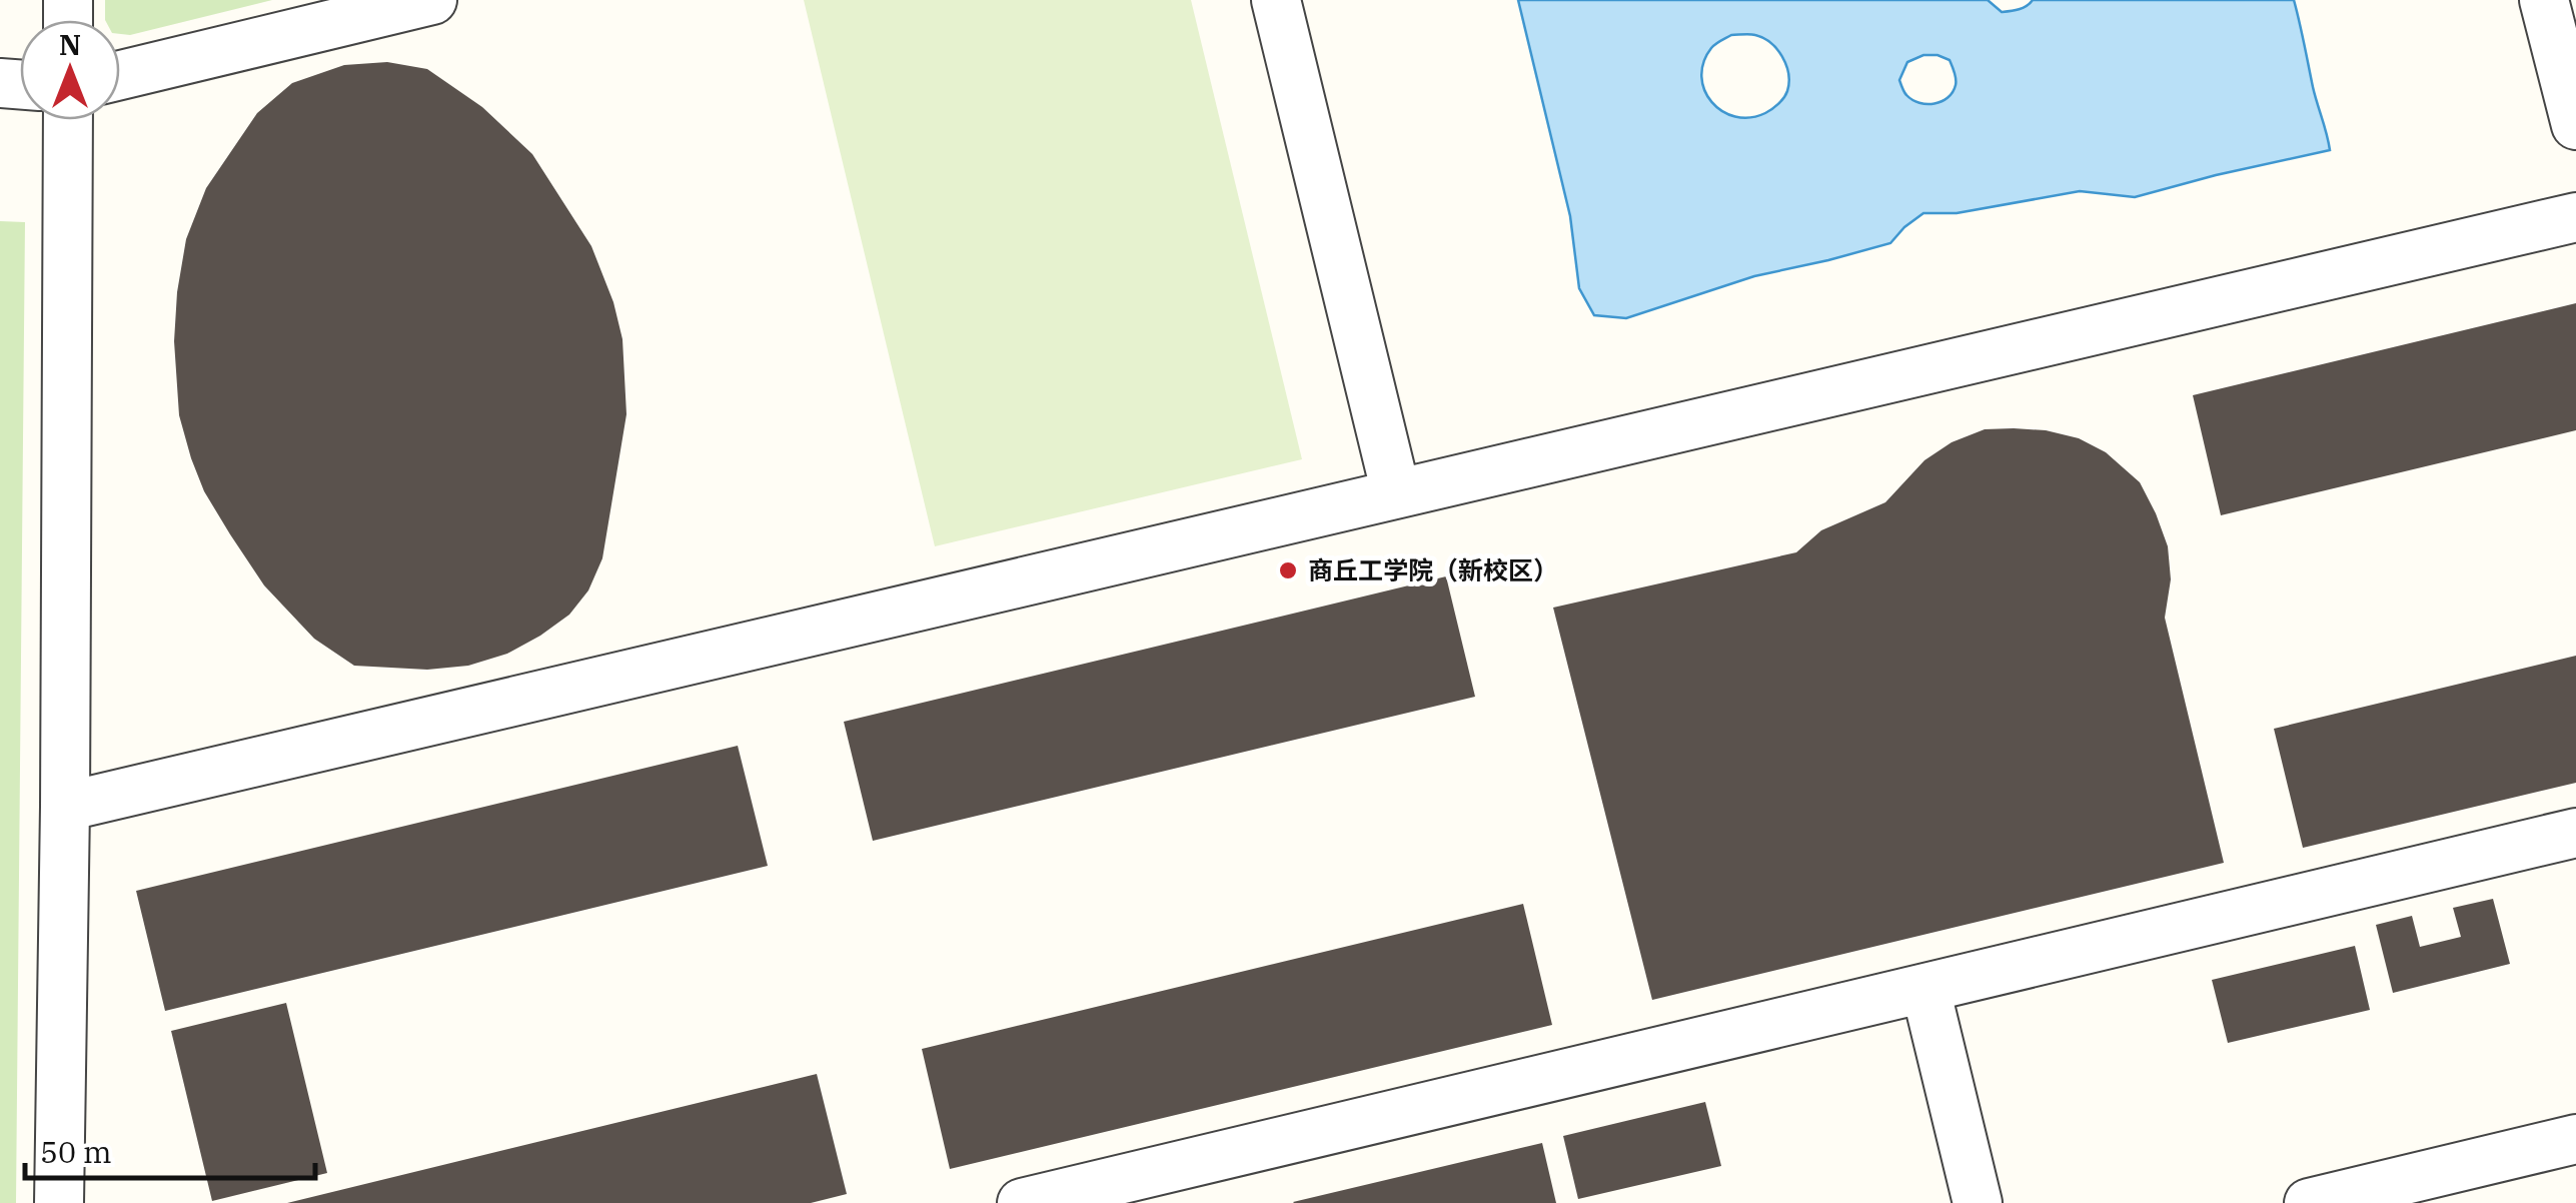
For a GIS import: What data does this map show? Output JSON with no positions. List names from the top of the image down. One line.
{"places":["商丘工学院（新校区）"],"scale_bar":"50 m","north":"top"}
